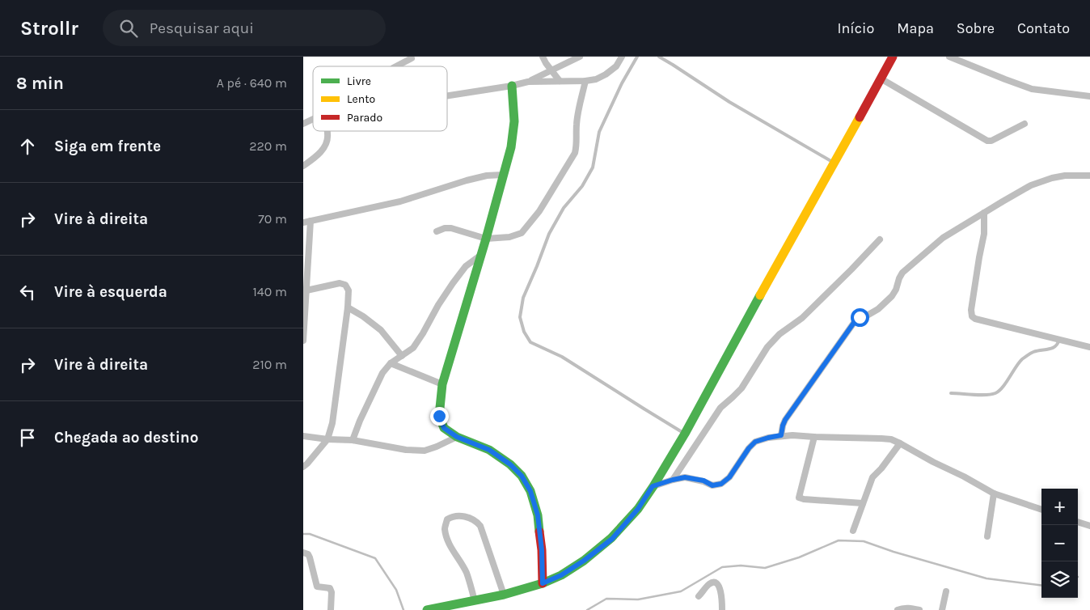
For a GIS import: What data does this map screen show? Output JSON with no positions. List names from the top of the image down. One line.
{"legend":["Livre","Lento","Parado"],"page":{"header":"Strollr","search":"Pesquisar aqui","nav":["Início","Mapa","Sobre","Contato"],"heading":["8 min","A pé · 640 m"],"list":[["Siga em frente","220 m"],["Vire à direita","70 m"],["Vire à esquerda","140 m"],["Vire à direita","210 m"],"Chegada ao destino"],"map_buttons":["+","−"]}}
